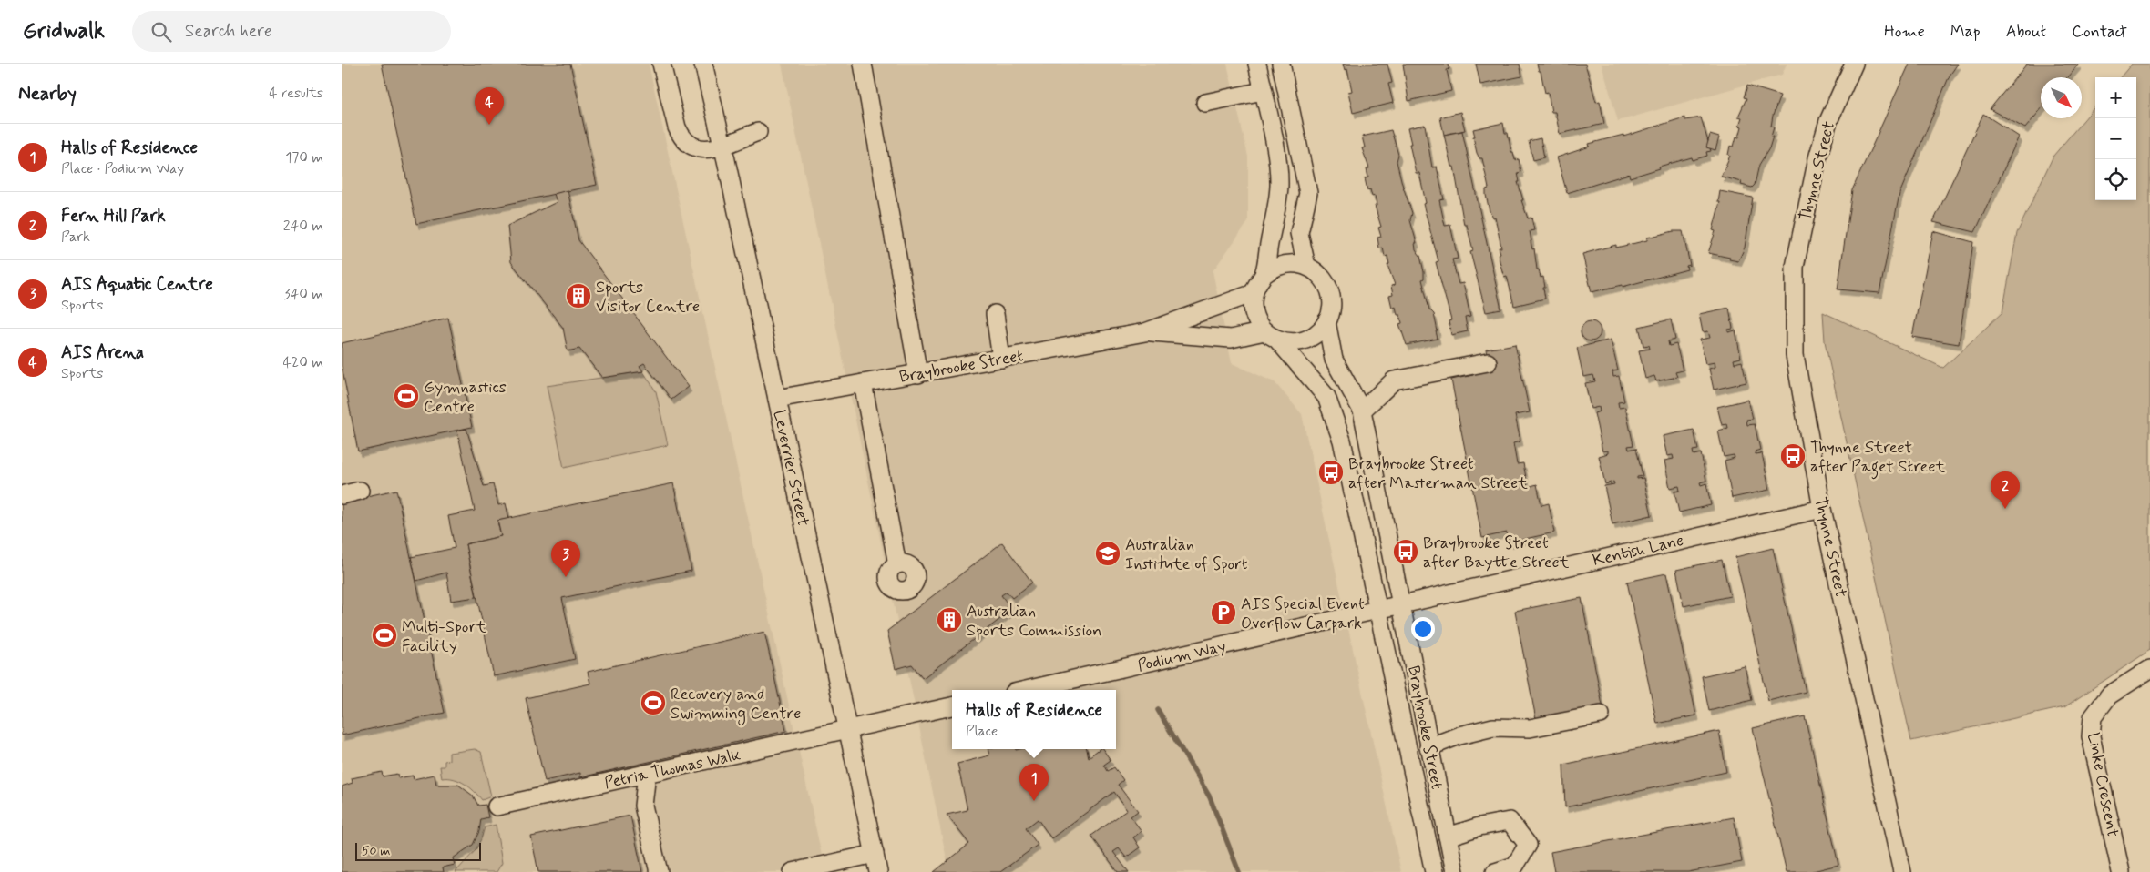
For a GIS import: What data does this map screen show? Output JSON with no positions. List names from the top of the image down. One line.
{"streets":{"street":["Thynne Street","Braybrooke Street","Leverrier Street","Kentish Lane","Podium Way","Petria Thomas Walk","Linke Crescent"]},"crossings":[["Thynne Street","Kentish Lane"],["Braybrooke Street","Leverrier Street"],["Braybrooke Street","Kentish Lane"],["Braybrooke Street","Podium Way"],["Leverrier Street","Petria Thomas Walk"],["Kentish Lane","Podium Way"]],"places":{"building":["Sports Visitor Centre","Australian Sports Commission"],"sports":["Gymnastics Centre","Multi-Sport Facility","Recovery and Swimming Centre"],"bus stop":["Thynne Street after Paget Street","Braybrooke Street after Masterman Street","Braybrooke Street after Baytte Street"],"school or university":["Australian Institute of Sport"],"parking":["AIS Special Event Overflow Carpark"]},"scale_bar":"50 m","north":"bottom right","page":{"header":"Gridwalk","search":"Search here","nav":["Home","Map","About","Contact"],"heading":["Nearby","4 results"],"map_buttons":["+","−"],"pins":["4","2","3","1"],"list":[{"mark":"1","name":"Halls of Residence","note":"Place · Podium Way","value":"170 m"},{"mark":"2","name":"Fern Hill Park","note":"Park","value":"240 m"},{"mark":"3","name":"AIS Aquatic Centre","note":"Sports","value":"340 m"},{"mark":"4","name":"AIS Arena","note":"Sports","value":"420 m"}],"popup":["Halls of Residence","Place"],"scale":"50 m"}}
